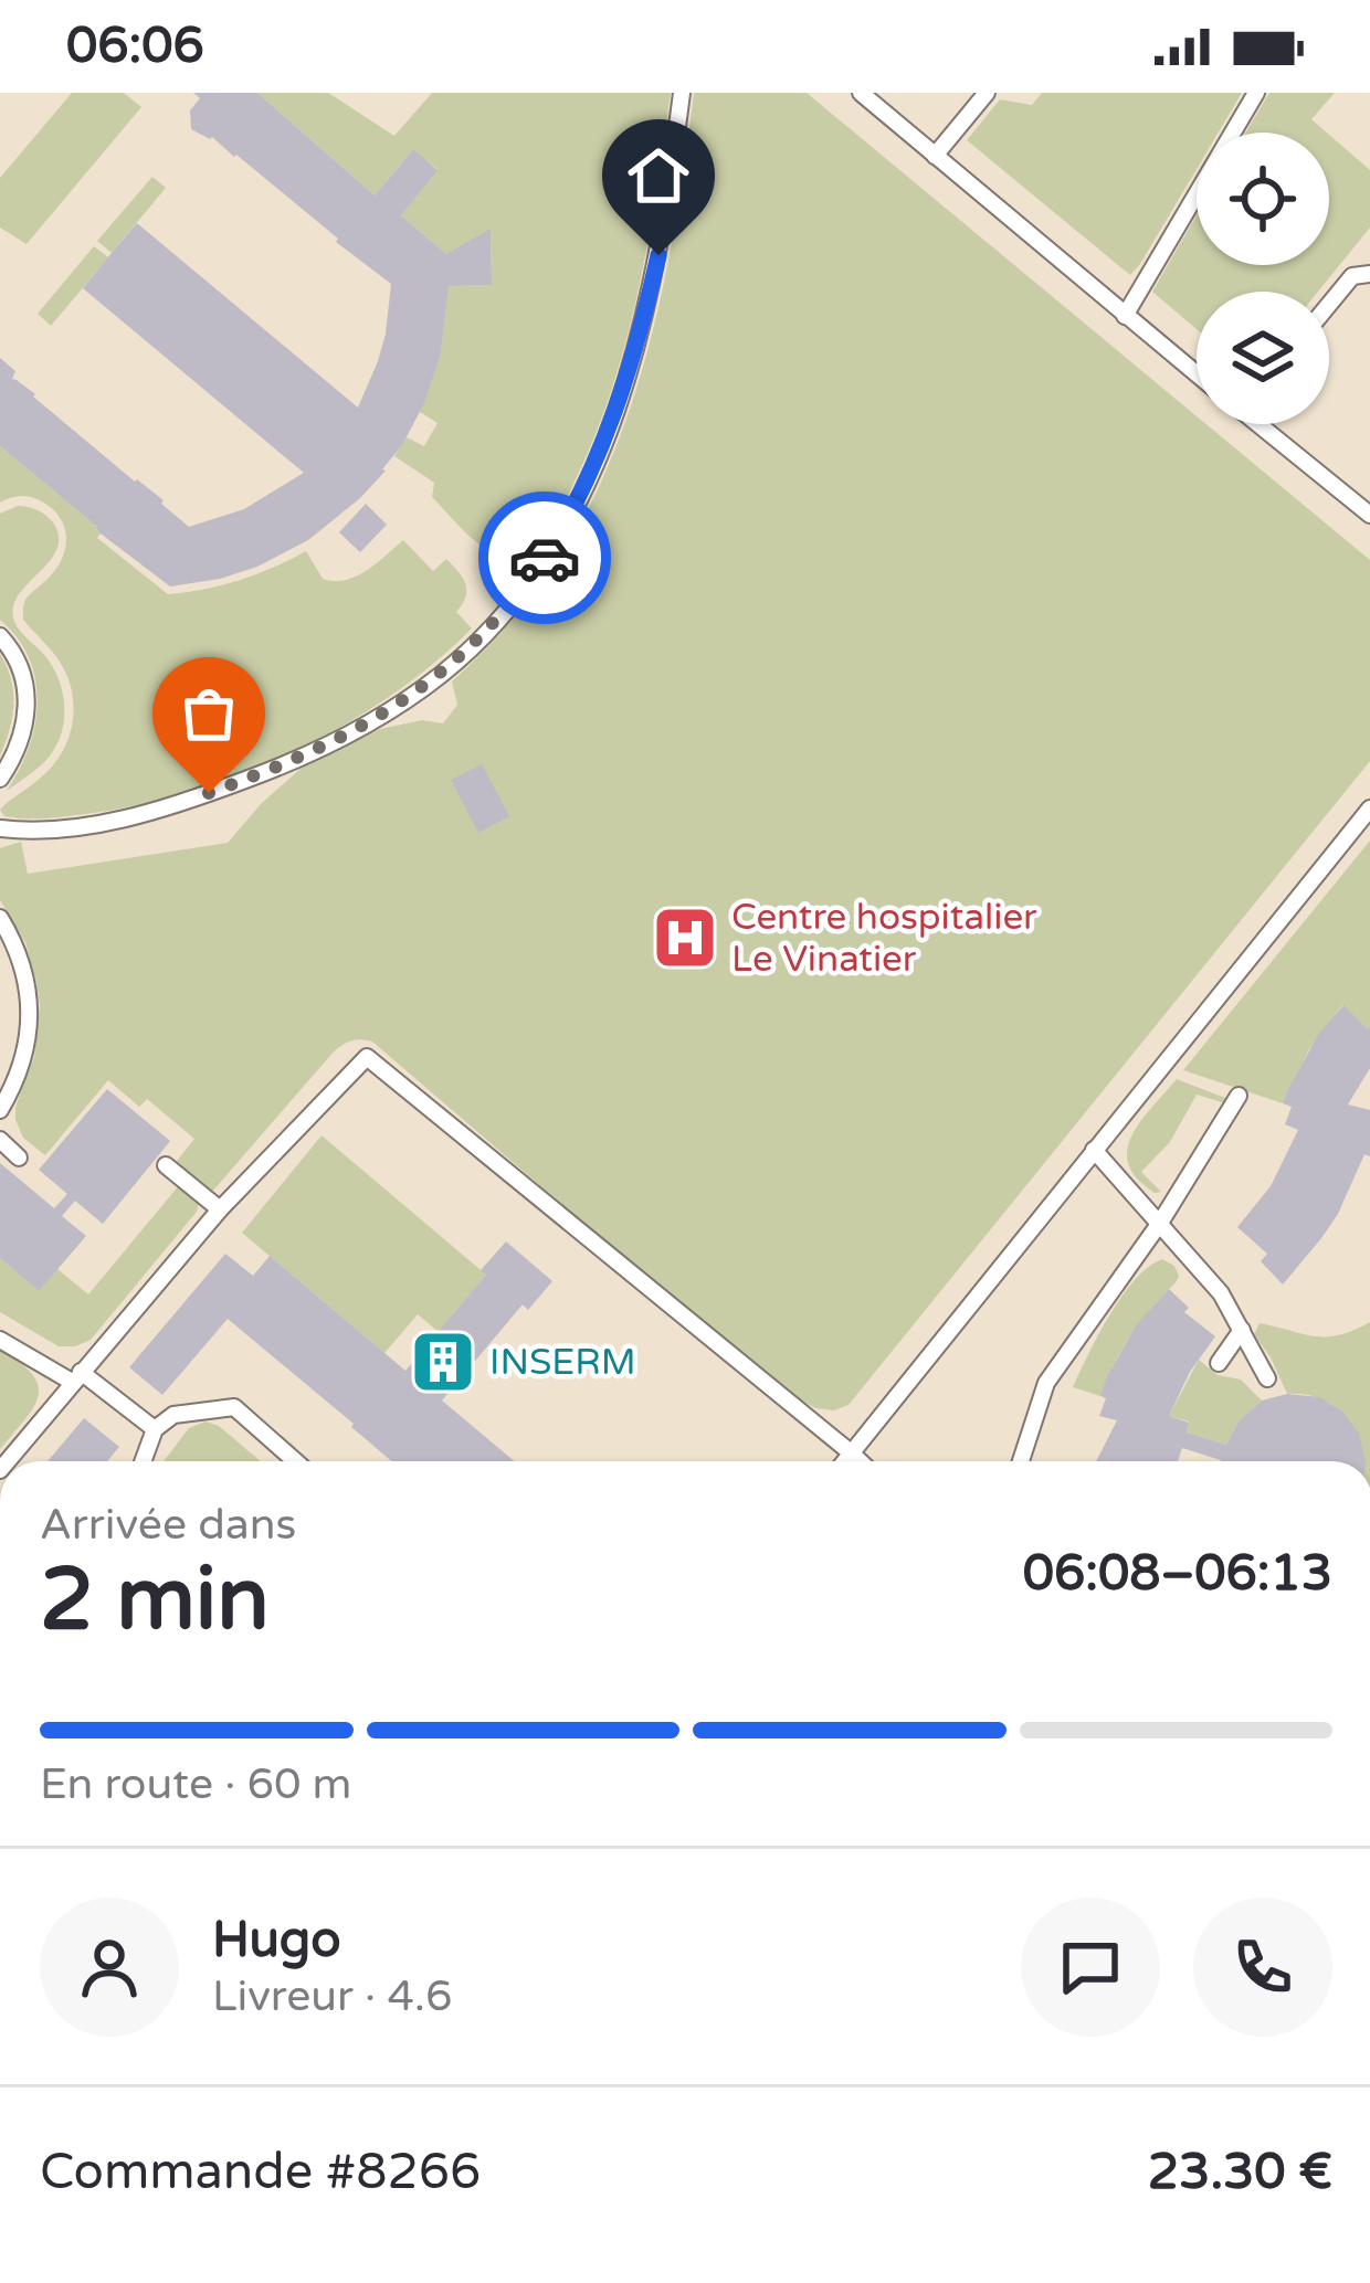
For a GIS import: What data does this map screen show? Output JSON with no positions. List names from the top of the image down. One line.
{"places":{"hospital":["Centre hospitalier Le Vinatier"],"building":["INSERM"]},"page":{"status":"06:06","heading":["2 min","Arrivée dans","06:08–06:13"],"panel":["Hugo","Livreur · 4.6","Commande #8266","23.30 €"],"bar":"En route · 60 m"}}
